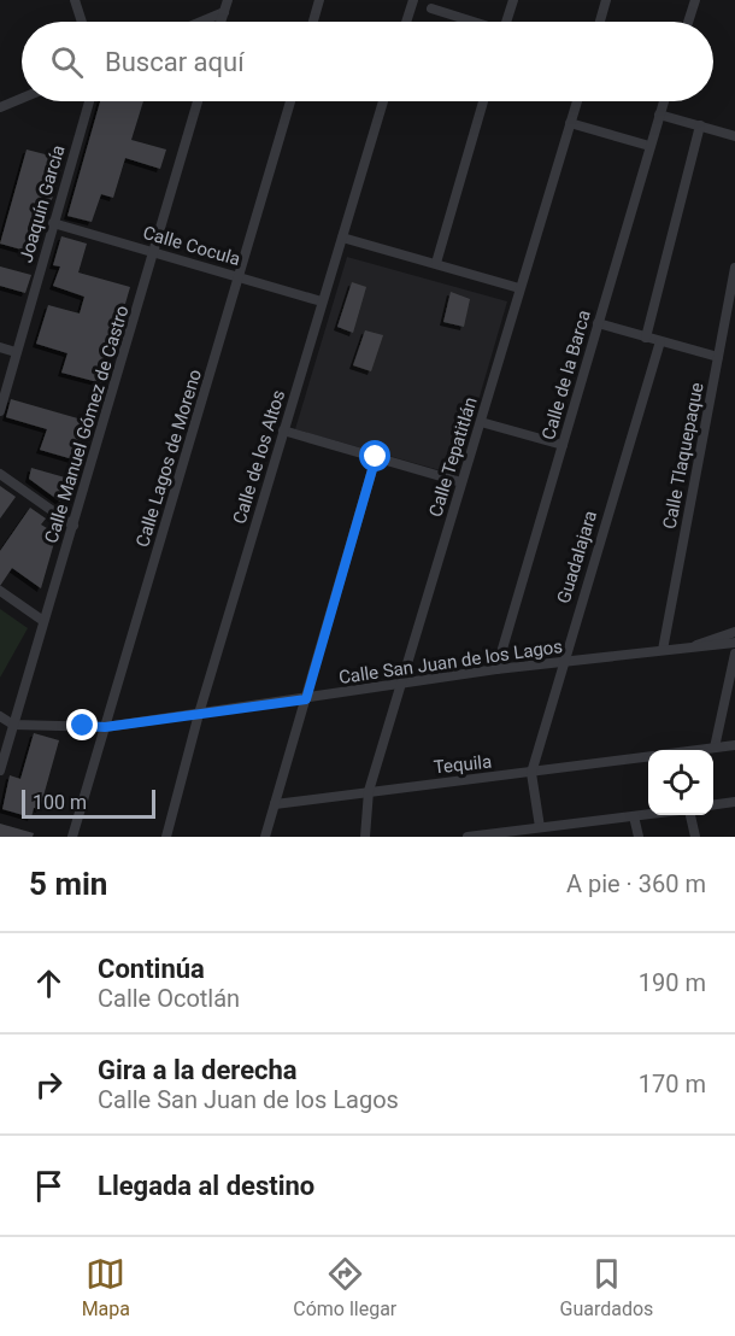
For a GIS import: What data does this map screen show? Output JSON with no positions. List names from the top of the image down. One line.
{"streets":{"street":["Joaquín García","Calle Cocula","Calle de la Barca","Calle Manuel Gómez de Castro","Calle Tlaquepaque","Calle de los Altos","Calle Tepatitlán","Calle Lagos de Moreno","Guadalajara","Calle San Juan de los Lagos","Tequila"]},"crossings":[["Joaquín García","Calle Cocula"],["Calle Cocula","Calle Manuel Gómez de Castro"],["Calle Cocula","Calle de los Altos"],["Calle Cocula","Calle Lagos de Moreno"],["Calle de la Barca","Calle San Juan de los Lagos"],["Calle Manuel Gómez de Castro","Calle San Juan de los Lagos"],["Calle Tlaquepaque","Calle San Juan de los Lagos"],["Calle de los Altos","Calle San Juan de los Lagos"],["Calle Tepatitlán","Calle San Juan de los Lagos"],["Calle Tepatitlán","Tequila"],["Calle Lagos de Moreno","Calle San Juan de los Lagos"],["Guadalajara","Calle San Juan de los Lagos"],["Guadalajara","Tequila"]],"scale_bar":"100 m","page":{"search":"Buscar aquí","scale":"100 m","heading":["5 min","A pie · 360 m"],"list":[["Continúa","Calle Ocotlán","190 m"],["Gira a la derecha","Calle San Juan de los Lagos","170 m"],"Llegada al destino"],"nav":["Mapa","Cómo llegar","Guardados"]}}
